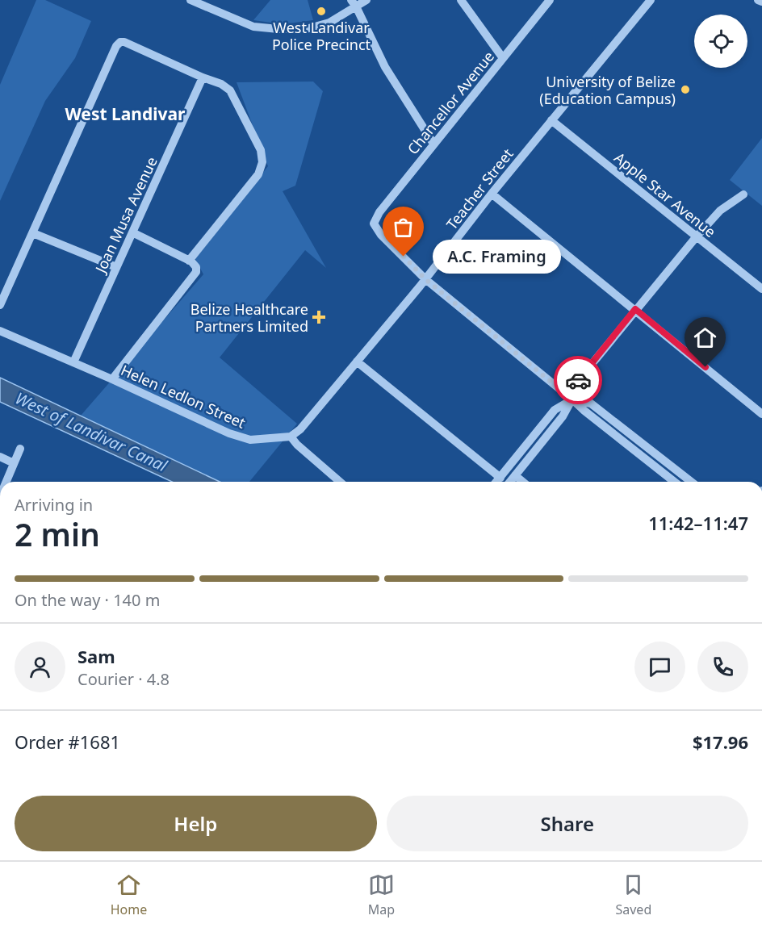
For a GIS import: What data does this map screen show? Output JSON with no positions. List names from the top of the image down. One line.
{"streets":{"street":["Chancellor Avenue","Teacher Street","Apple Star Avenue","Joan Musa Avenue","Helen Ledlon Street"]},"crossings":[["Chancellor Avenue","Teacher Street"],["Teacher Street","Apple Star Avenue"],["Teacher Street","Helen Ledlon Street"],["Joan Musa Avenue","Helen Ledlon Street"]],"districts":["West Landivar"],"water":["West of Landivar Canal"],"places":{"other":["West Landivar Police Precinct","University of Belize (Education Campus)","A.C. Framing"],"health":["Belize Healthcare Partners Limited"]},"page":{"bubble":"A.C. Framing","heading":["2 min","Arriving in","11:42–11:47"],"panel":["Sam","Courier · 4.8","Order #1681","$17.96"],"bar":"On the way · 140 m","buttons":["Help","Share"],"tabs":["Home","Map","Saved"]}}
